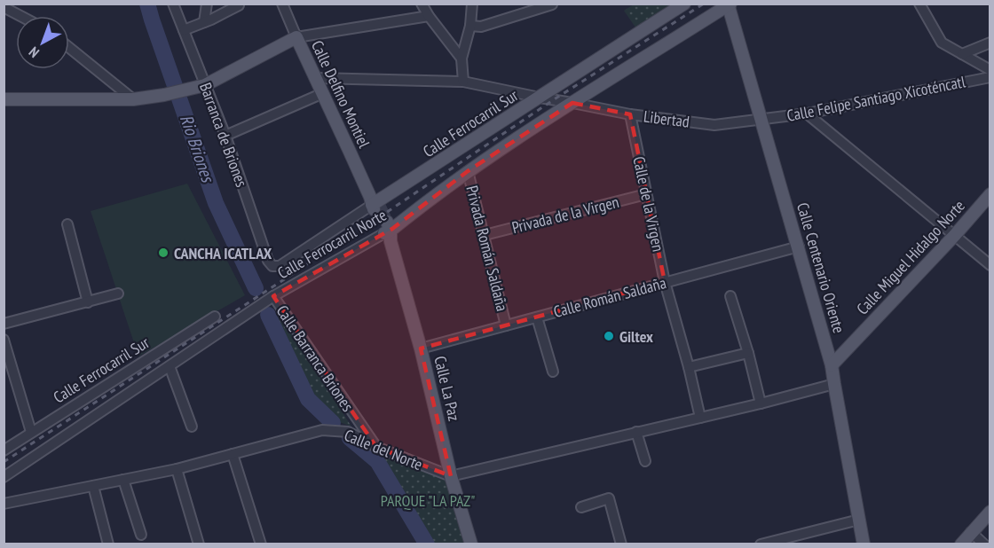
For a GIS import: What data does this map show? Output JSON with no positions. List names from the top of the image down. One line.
{"streets":{"main road":["Calle Delfino Montiel","Calle Ferrocarril Sur","Calle Ferrocarril Norte","Calle Miguel Hidalgo Norte","Calle Centenario Oriente","Calle La Paz"],"street":["Calle Felipe Santiago Xicoténcatl","Libertad","Barranca de Briones","Calle de la Virgen","Privada de la Virgen","Privada Román Saldaña","Calle Román Saldaña","Calle Barranca Briones","Calle del Norte"]},"crossings":[["Calle Delfino Montiel","Calle Ferrocarril Sur"],["Calle Felipe Santiago Xicoténcatl","Libertad"],["Calle Felipe Santiago Xicoténcatl","Calle Centenario Oriente"],["Libertad","Calle de la Virgen"],["Libertad","Calle Ferrocarril Norte"],["Libertad","Calle Centenario Oriente"],["Calle Ferrocarril Sur","Barranca de Briones"],["Calle de la Virgen","Privada de la Virgen"],["Calle de la Virgen","Calle Román Saldaña"],["Privada de la Virgen","Privada Román Saldaña"],["Calle Ferrocarril Norte","Privada Román Saldaña"],["Calle Ferrocarril Norte","Calle Centenario Oriente"],["Calle Ferrocarril Norte","Calle Barranca Briones"],["Calle Ferrocarril Norte","Calle La Paz"],["Privada Román Saldaña","Calle Román Saldaña"],["Calle Miguel Hidalgo Norte","Calle Centenario Oriente"],["Calle Centenario Oriente","Calle Román Saldaña"],["Calle Román Saldaña","Calle La Paz"],["Calle Barranca Briones","Calle del Norte"],["Calle La Paz","Calle del Norte"]],"water":["Rio Briones"],"parks":["PARQUE \"LA PAZ\""],"places":["CANCHA ICATLAX","Giltex"],"north":"bottom left"}
